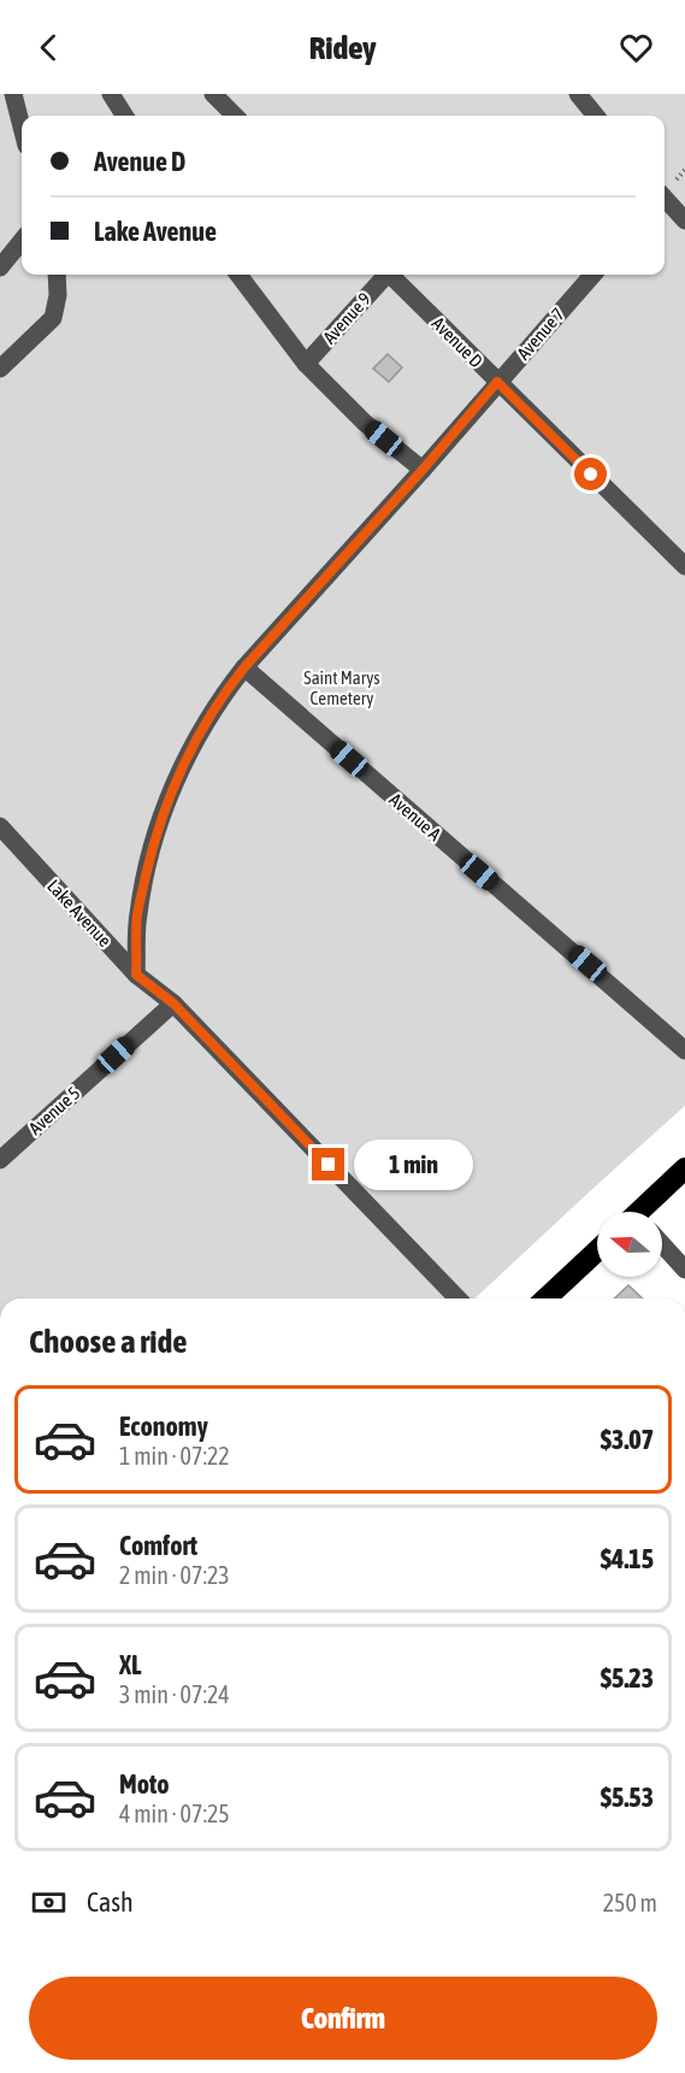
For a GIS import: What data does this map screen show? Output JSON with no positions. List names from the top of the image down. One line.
{"streets":{"street":["Avenue 9","Avenue 7","Avenue D","Avenue A","Lake Avenue","Avenue 5"]},"crossings":[["Avenue 7","Avenue D"],["Avenue 7","Avenue A"],["Avenue 7","Lake Avenue"],["Lake Avenue","Avenue 5"]],"parks":["Saint Marys Cemetery"],"north":"left","page":{"header":"Ridey","banner":["Avenue D","Lake Avenue"],"bubble":"1 min","heading":"Choose a ride","list":[{"name":"Economy","note":"1 min · 07:22","value":"$3.07"},{"name":"Comfort","note":"2 min · 07:23","value":"$4.15"},{"name":"XL","note":"3 min · 07:24","value":"$5.23"},{"name":"Moto","note":"4 min · 07:25","value":"$5.53"}],"pay":["Cash","250 m"],"buttons":"Confirm"}}
